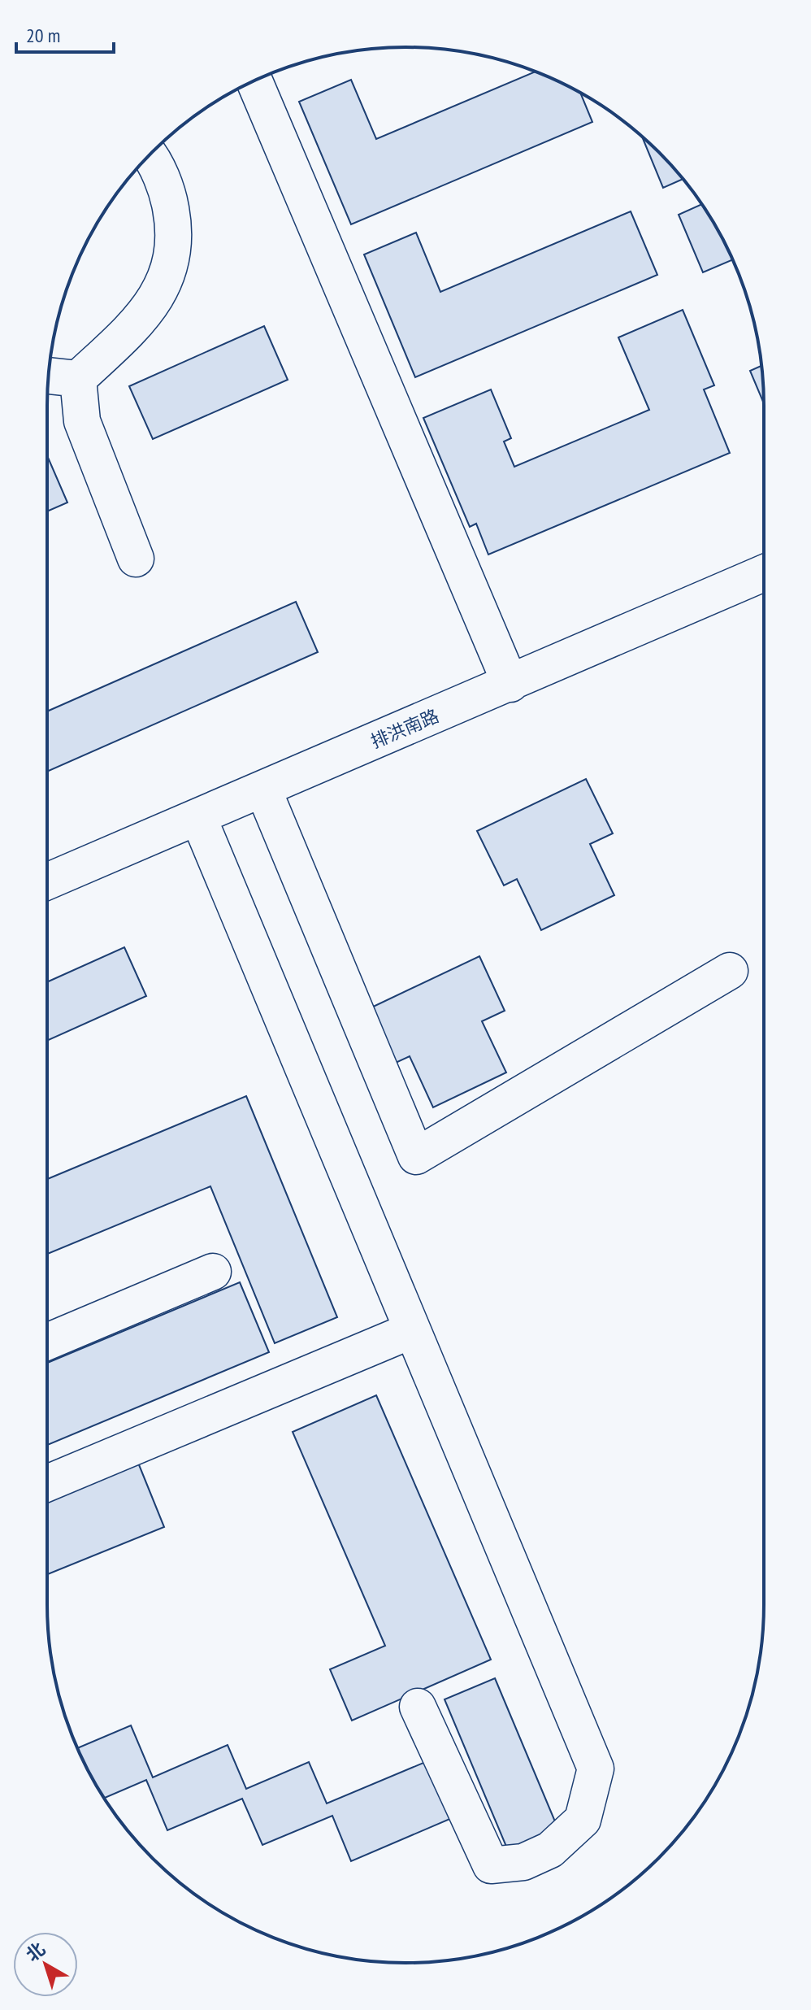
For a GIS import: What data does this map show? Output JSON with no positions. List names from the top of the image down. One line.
{"streets":{"street":["排洪南路"]},"scale_bar":"20 m","north":"top left"}
